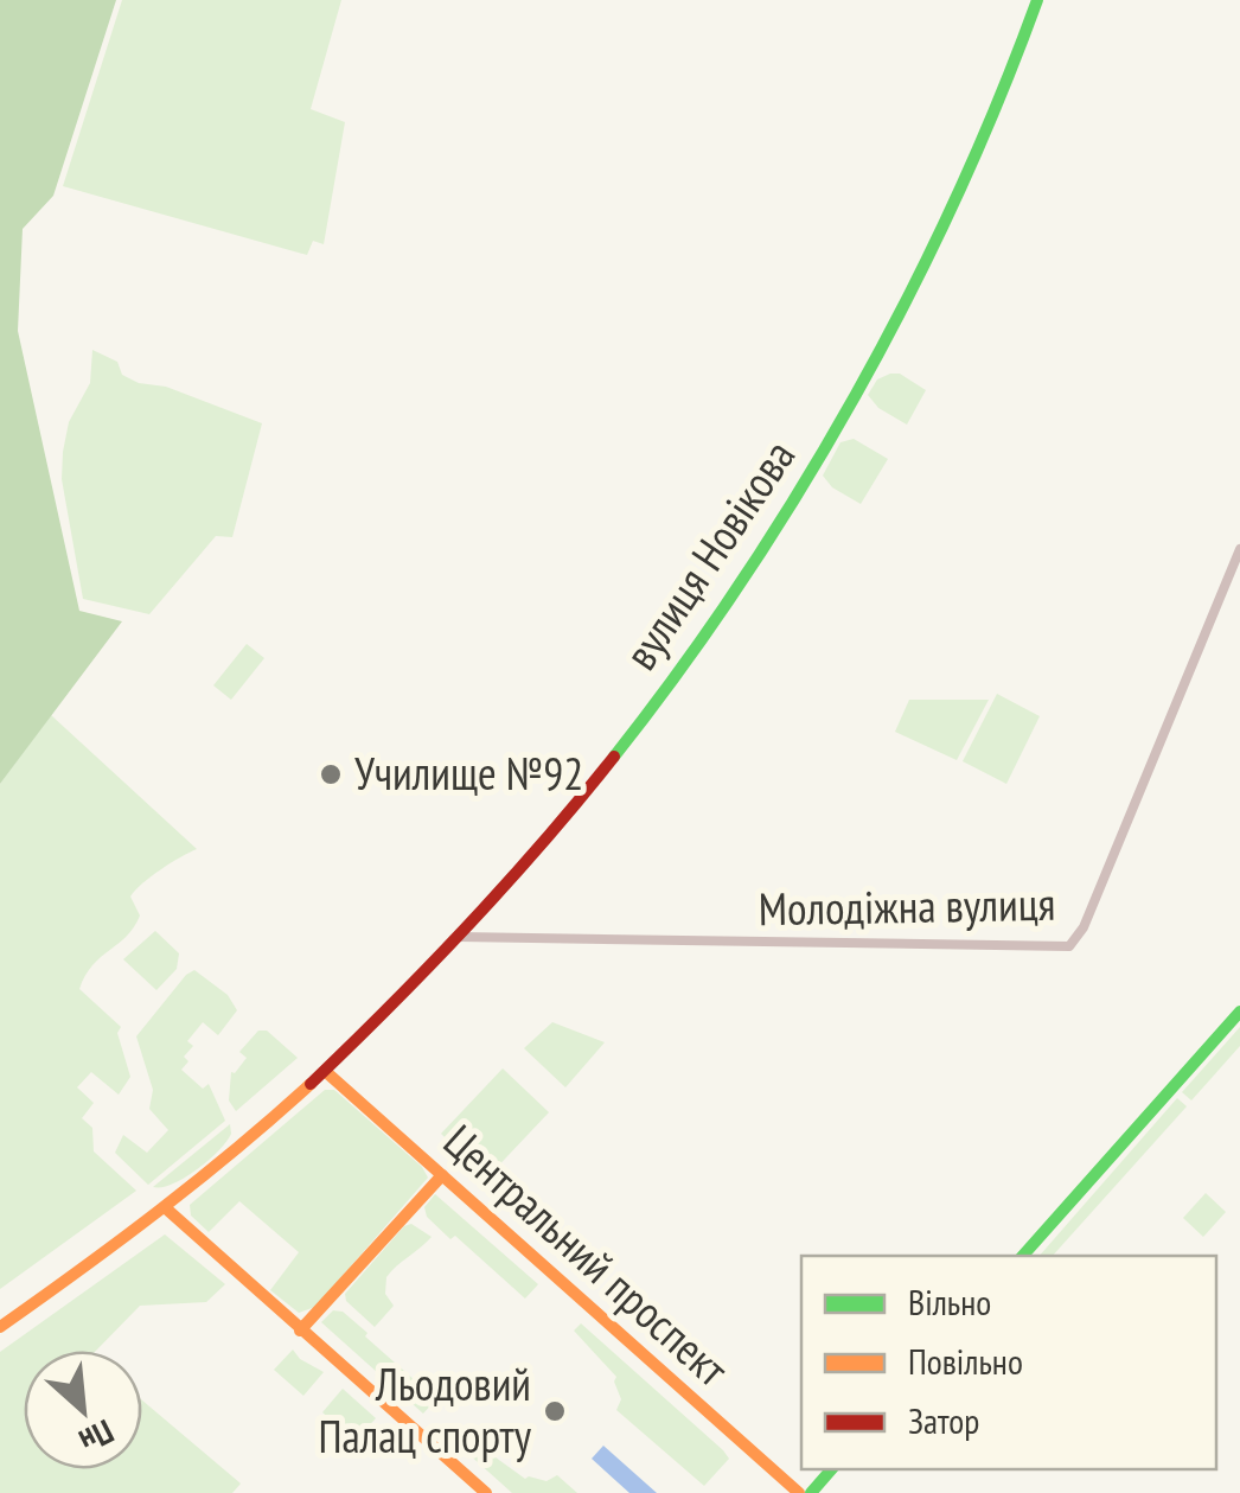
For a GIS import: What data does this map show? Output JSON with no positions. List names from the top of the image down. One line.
{"streets":{"main road":["вулиця Новікова","Центральний проспект"],"street":["Молодіжна вулиця"]},"crossings":[["вулиця Новікова","Молодіжна вулиця"],["вулиця Новікова","Центральний проспект"]],"places":["Училище №92","Льодовий Палац спорту"],"legend":["Вільно","Повільно","Затор"],"north":"bottom right"}
